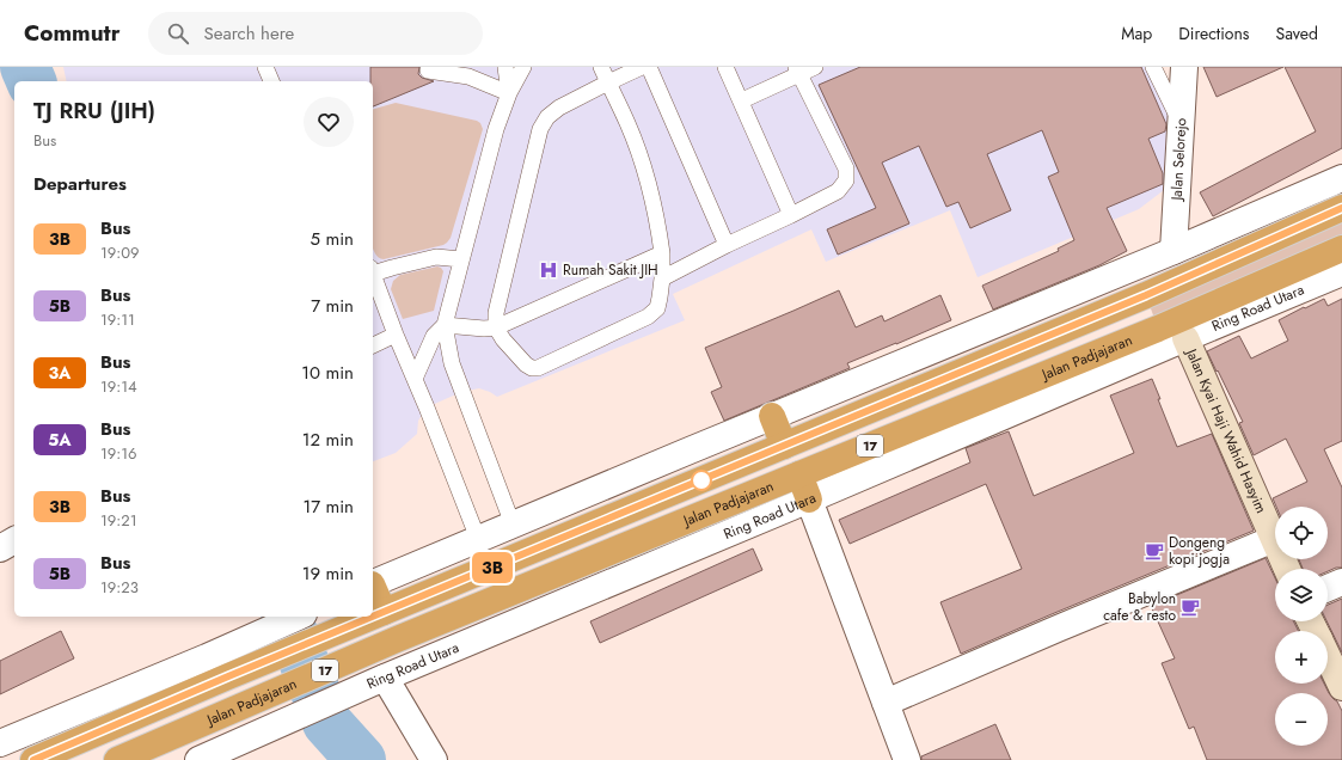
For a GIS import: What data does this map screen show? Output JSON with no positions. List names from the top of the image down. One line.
{"streets":{"highway":["Jalan Padjajaran","17"],"main road":["Jalan Kyai Haji Wahid Hasyim"],"street":["Jalan Selorejo","Ring Road Utara"]},"crossings":[["Ring Road Utara","Jalan Kyai Haji Wahid Hasyim"]],"places":{"hospital":["Rumah Sakit JIH"],"cafe":["Dongeng kopi jogja","Babylon cafe & resto"]},"lines":["bus line 3B"],"page":{"header":"Commutr","search":"Search here","nav":["Map","Directions","Saved"],"on_map":"3B","heading":[["TJ RRU (JIH)","Bus"],"Departures"],"list":[{"mark":"3B","name":"Bus","note":"19:09","value":"5 min"},{"mark":"5B","name":"Bus","note":"19:11","value":"7 min"},{"mark":"3A","name":"Bus","note":"19:14","value":"10 min"},{"mark":"5A","name":"Bus","note":"19:16","value":"12 min"},{"mark":"3B","name":"Bus","note":"19:21","value":"17 min"},{"mark":"5B","name":"Bus","note":"19:23","value":"19 min"}],"map_buttons":["+","−"]}}
